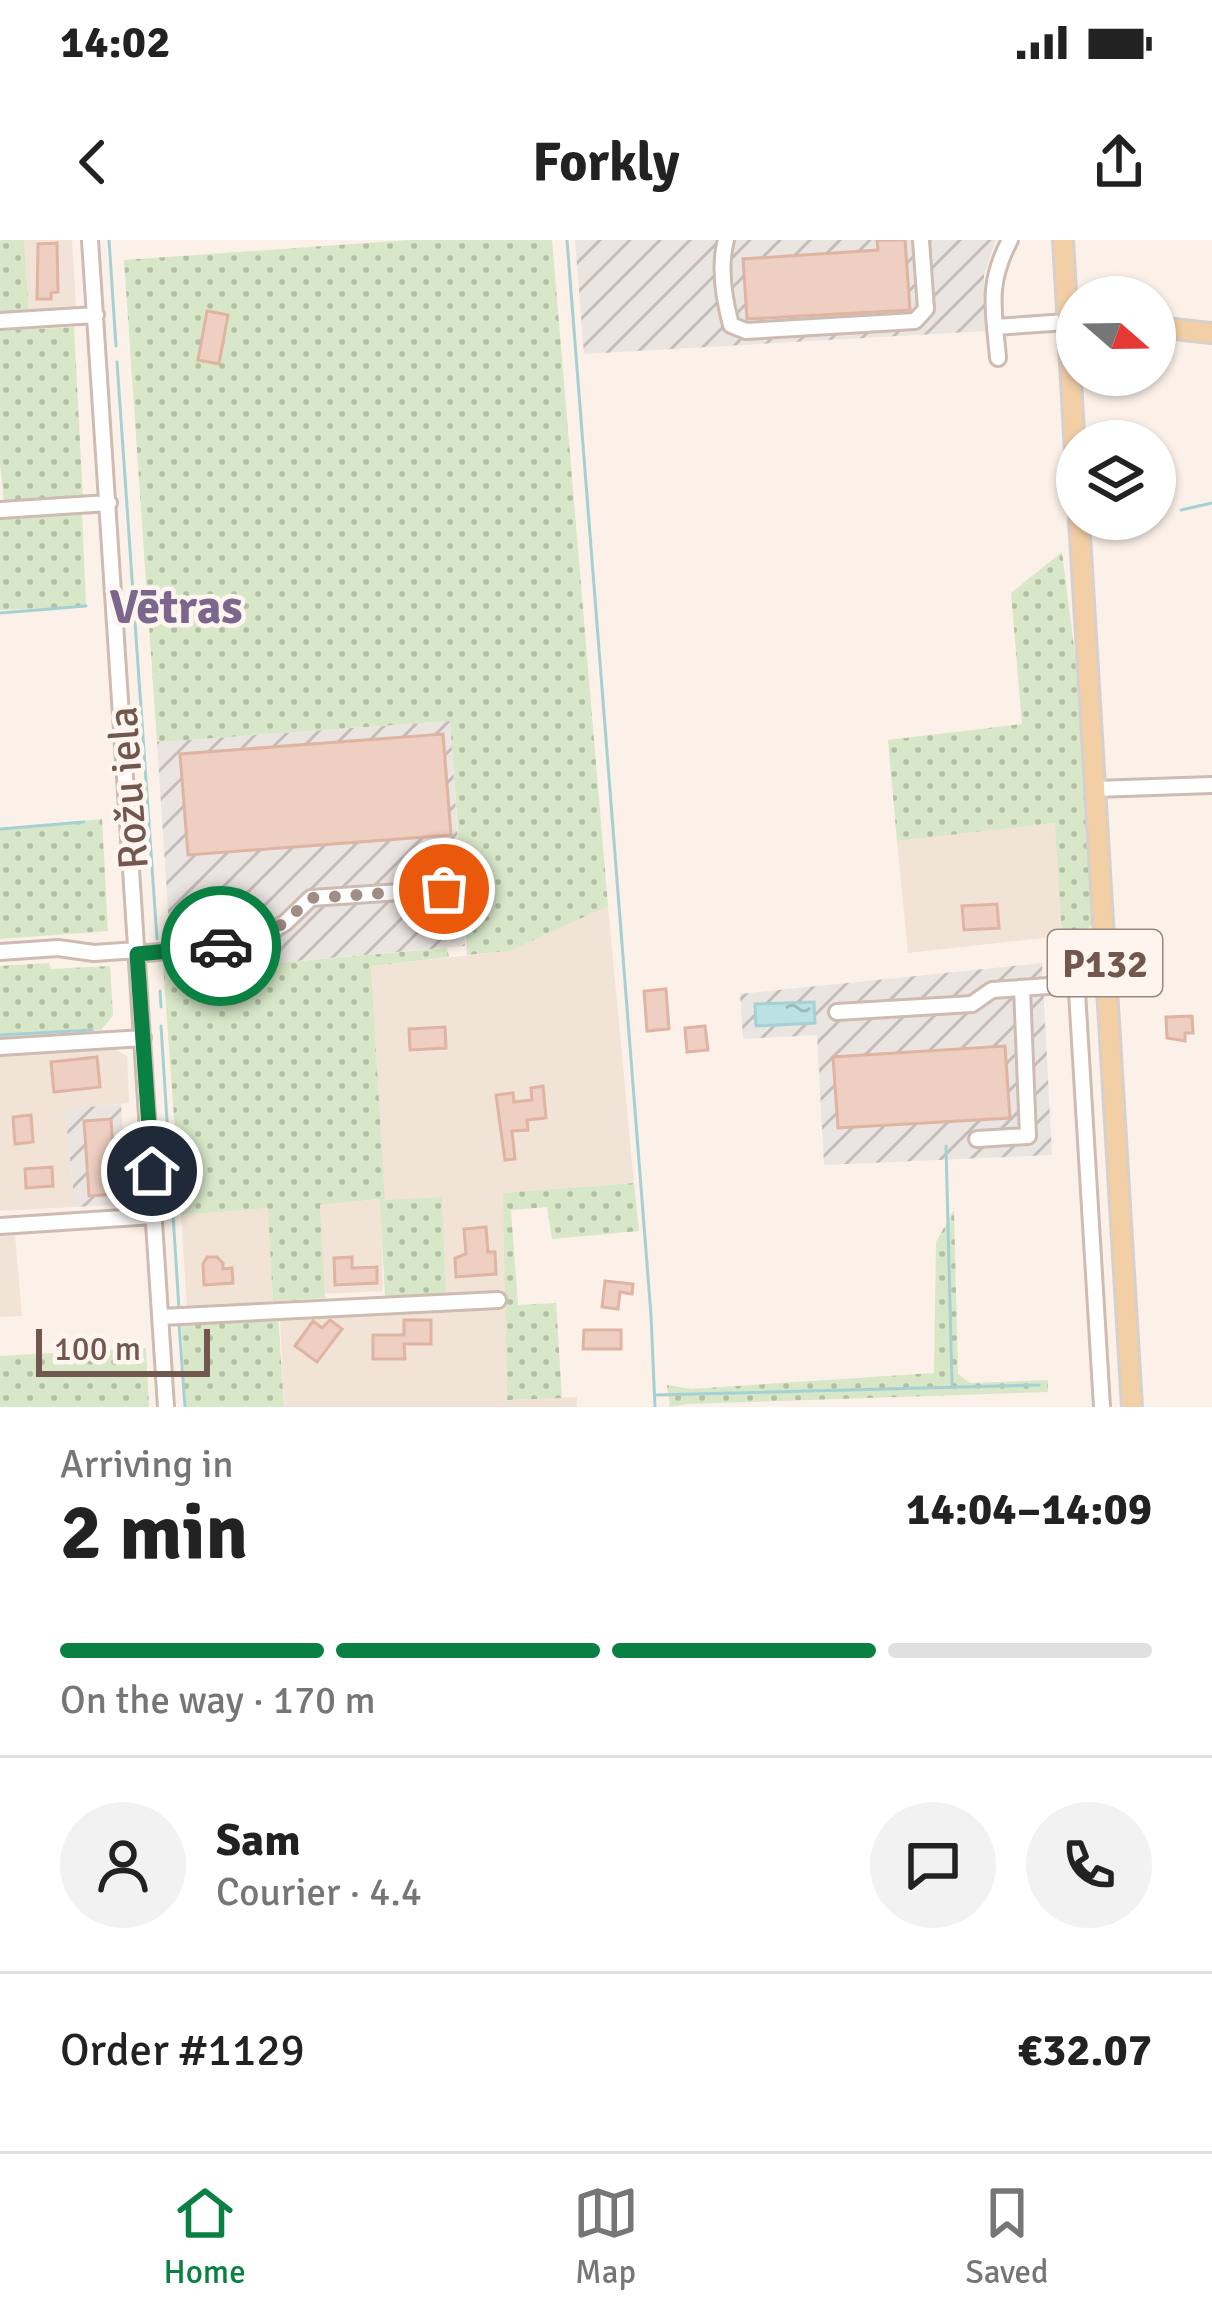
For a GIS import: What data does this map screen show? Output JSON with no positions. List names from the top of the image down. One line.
{"streets":{"main road":["P132"],"street":["Rožu iela"]},"districts":["Vētras"],"scale_bar":"100 m","north":"right","page":{"status":"14:02","header":"Forkly","scale":"100 m","heading":["2 min","Arriving in","14:04–14:09"],"panel":["Sam","Courier · 4.4","Order #1129","€32.07"],"bar":"On the way · 170 m","tabs":["Home","Map","Saved"]}}
